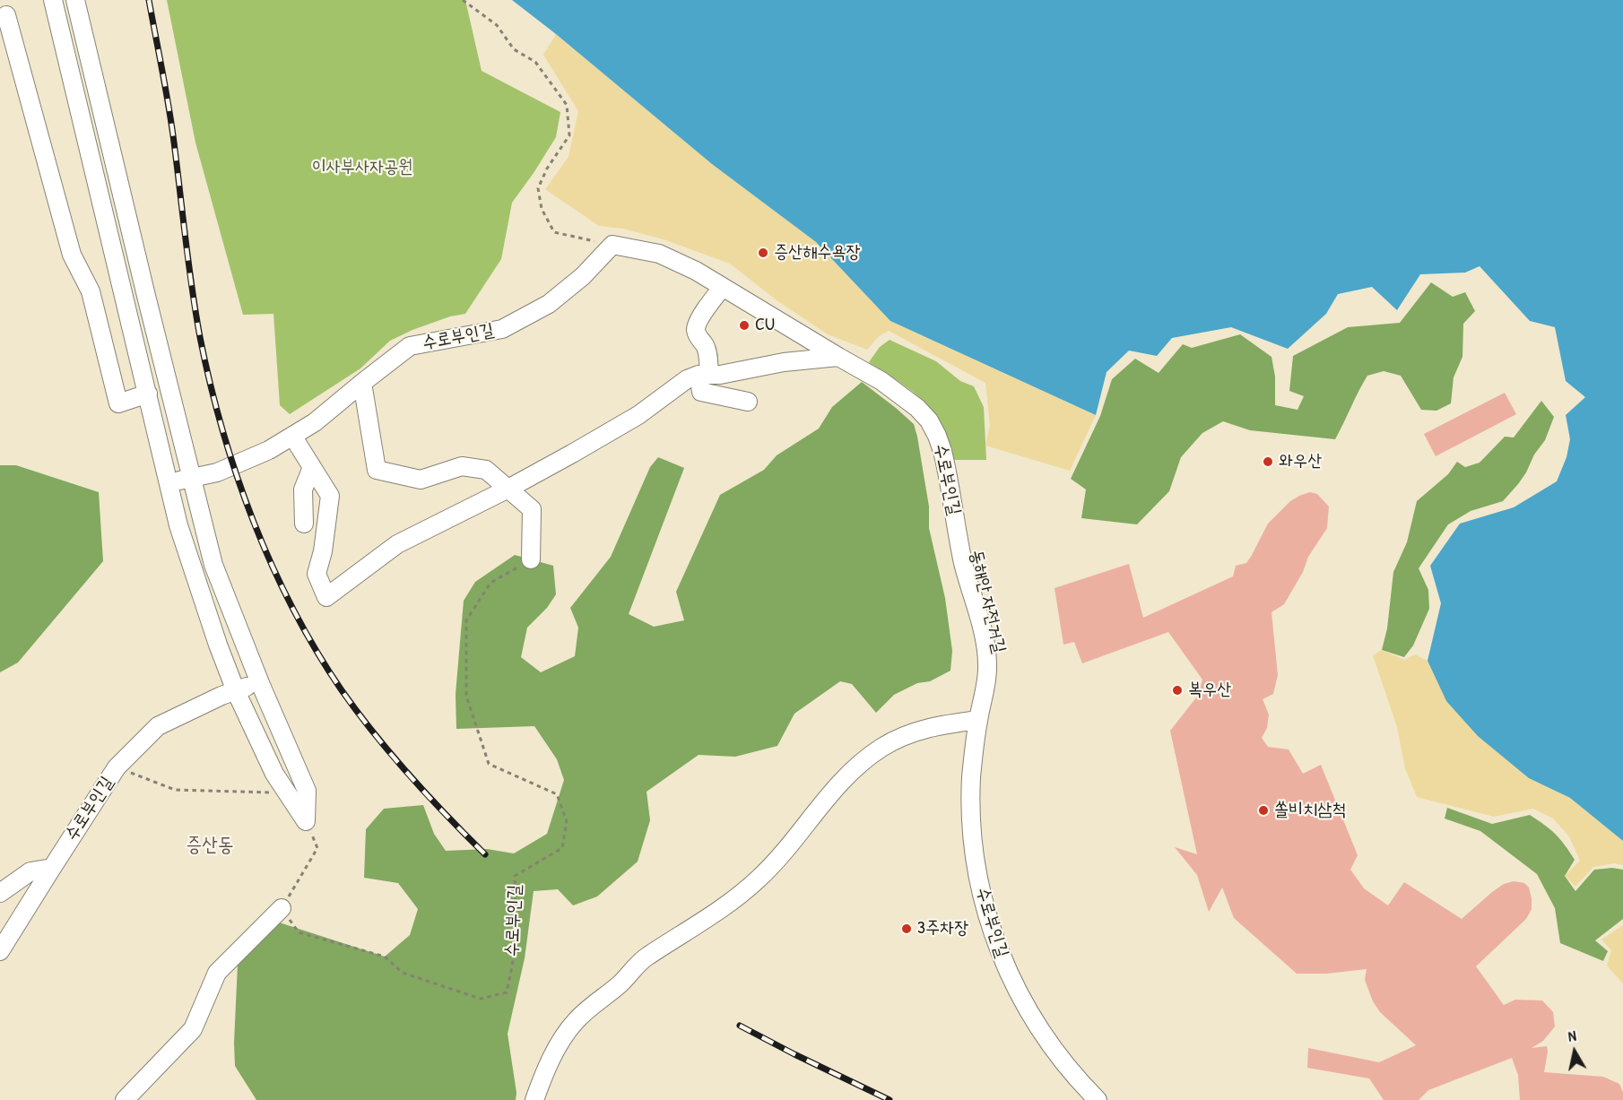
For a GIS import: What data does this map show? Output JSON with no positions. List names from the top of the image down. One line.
{"streets":{"street":["수로부인길"]},"districts":["증산동"],"parks":["이사부사자공원"],"places":["증산해수욕장","CU","와우산","복우산","쏠비치삼척","3주차장"],"north":"top"}
